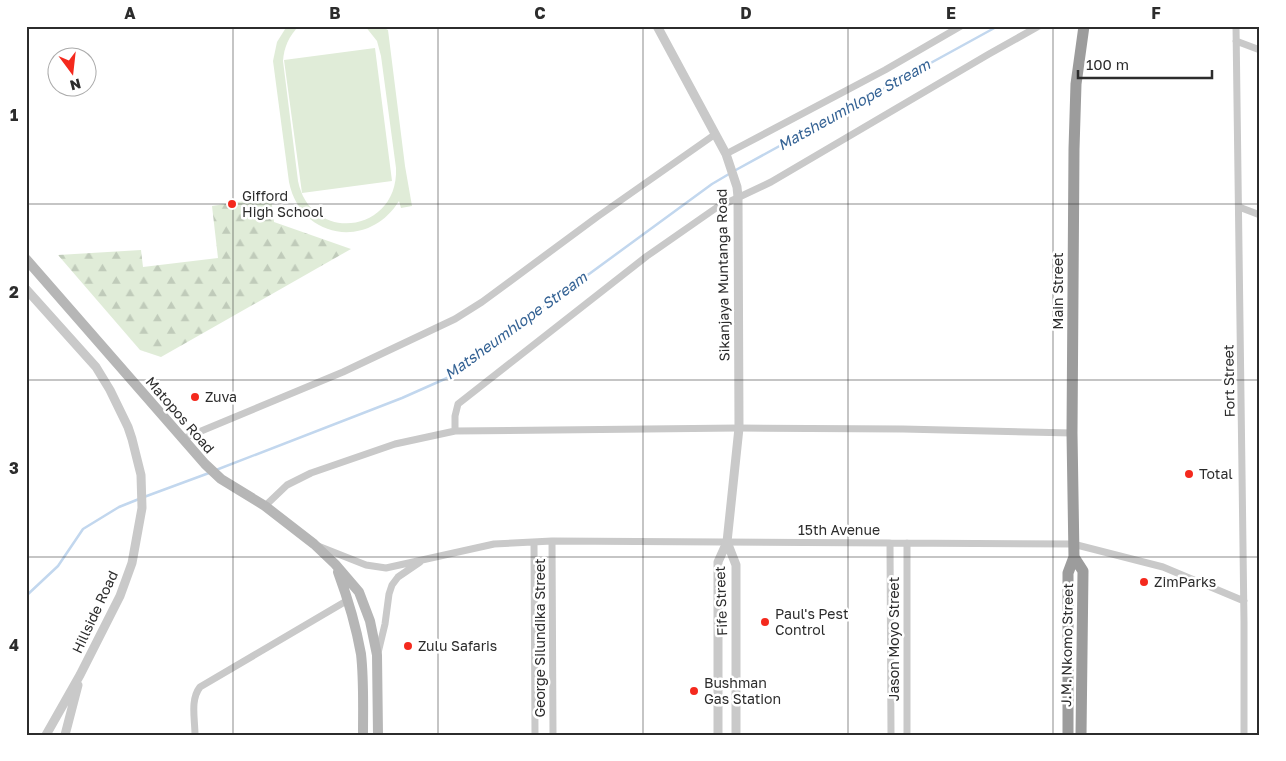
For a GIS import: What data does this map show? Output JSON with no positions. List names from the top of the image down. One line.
{"streets":{"highway":["Main Street","J.M. Nkomo Street"],"main road":["Matopos Road"],"street":["Sikanjaya Muntanga Road","Fort Street","15th Avenue","Fife Street","Hillside Road","George Silundika Street","Jason Moyo Street"]},"crossings":[["Sikanjaya Muntanga Road","15th Avenue"],["Sikanjaya Muntanga Road","Fife Street"],["Main Street","15th Avenue"],["Main Street","J.M. Nkomo Street"],["Fort Street","15th Avenue"],["Matopos Road","15th Avenue"],["15th Avenue","Fife Street"],["15th Avenue","George Silundika Street"],["15th Avenue","Jason Moyo Street"]],"water":["Matsheumhlope Stream"],"places":["Gifford High School","Zuva","Total","ZimParks","Paul's Pest Control","Zulu Safaris","Bushman Gas Station"],"scale_bar":"100 m","north":"bottom","grid":{"columns":["A","B","C","D","E","F"],"rows":["1","2","3","4"]}}
